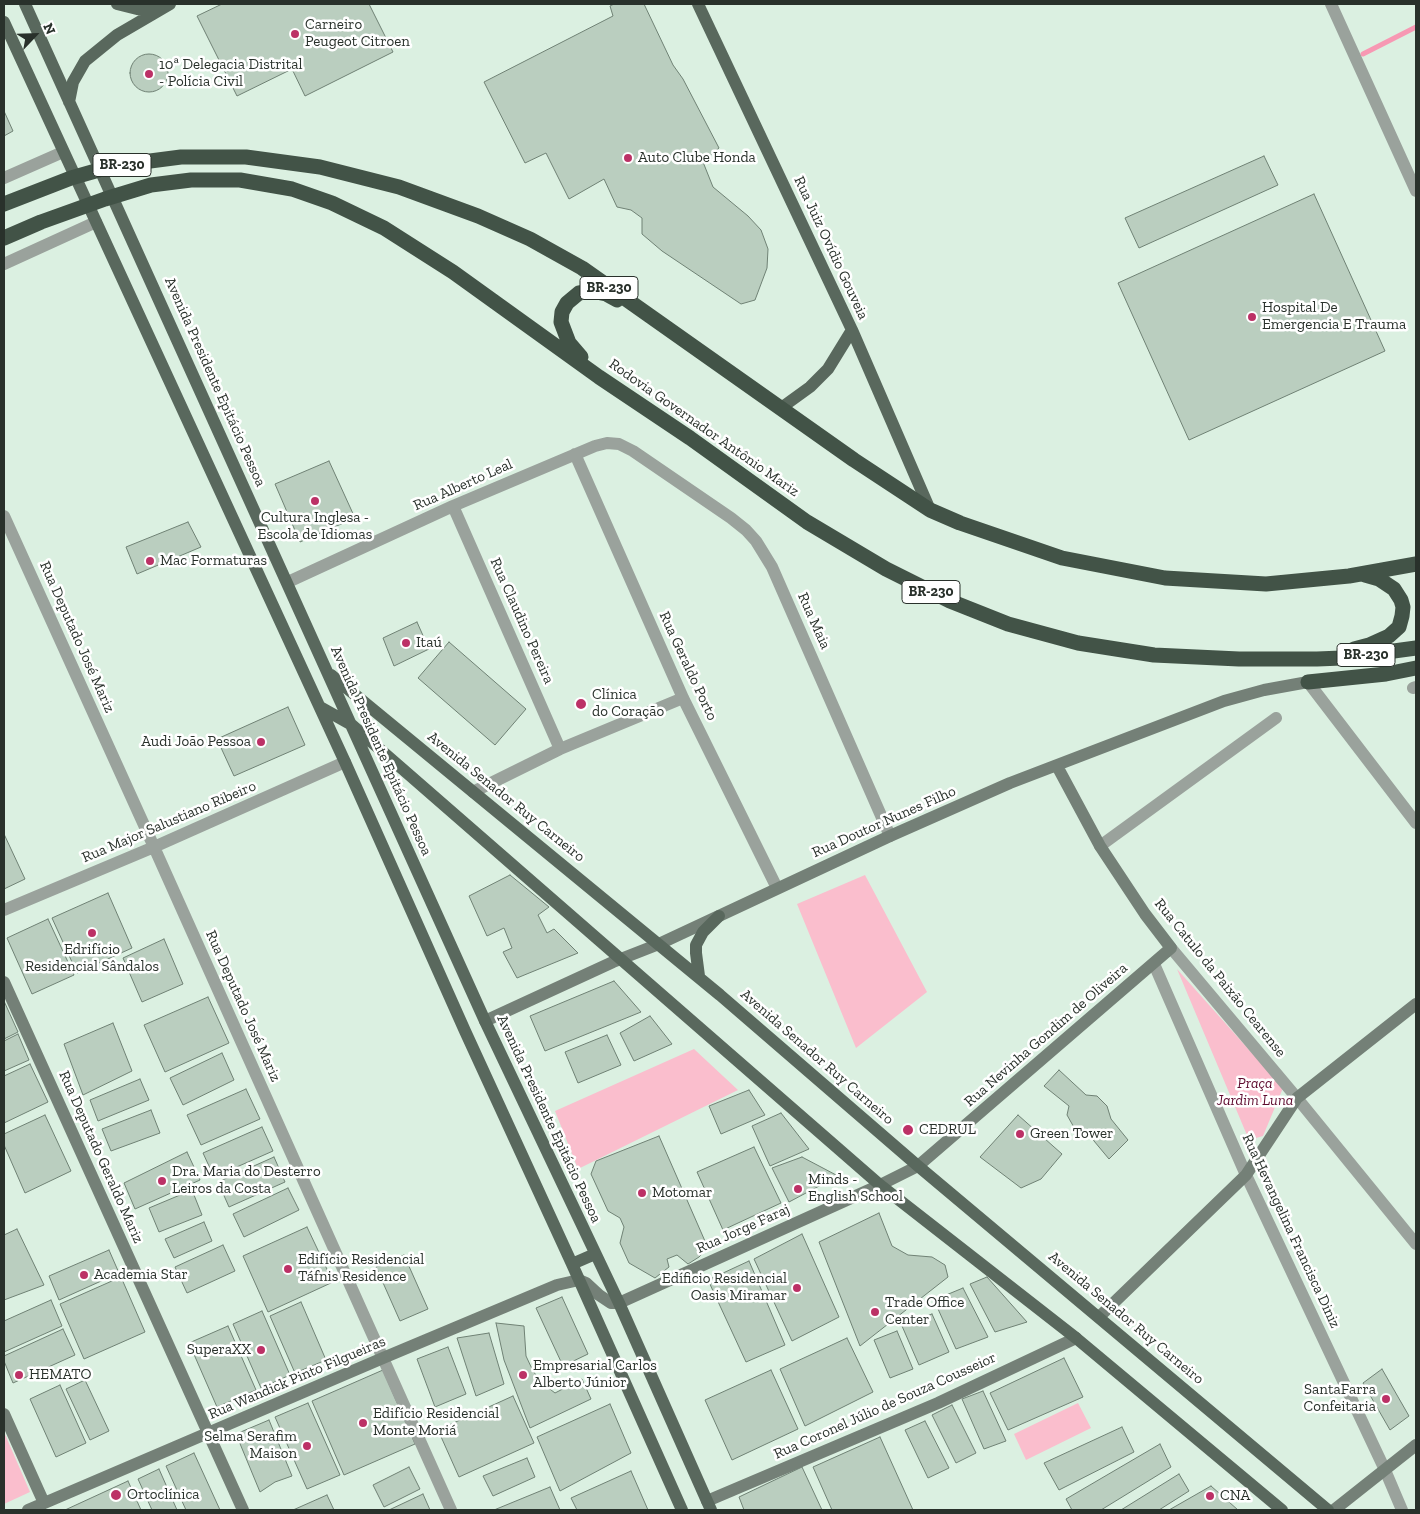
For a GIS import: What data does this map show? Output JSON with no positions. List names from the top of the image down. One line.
{"streets":{"highway":["BR-230","Rodovia Governador Antônio Mariz"],"main road":["Rua Juiz Ovídio Gouveia","Avenida Presidente Epitácio Pessoa","Avenida Senador Ruy Carneiro"],"street":["Rua Alberto Leal","Rua Claudino Pereira","Rua Maia","Rua Deputado José Mariz","Rua Geraldo Porto","Rua Major Salustiano Ribeiro","Rua Doutor Nunes Filho","Rua Catulo da Paixão Cearense","Rua Nevinha Gondim de Oliveira","Rua Deputado Geraldo Mariz","Rua Jorge Faraj","Rua Hevangelina Francisca Diniz","Rua Wandick Pinto Filgueiras","Rua Coronel Júlio de Souza Cousseior"]},"crossings":[["BR-230","Rua Juiz Ovídio Gouveia"],["Avenida Presidente Epitácio Pessoa","Rua Alberto Leal"],["Avenida Presidente Epitácio Pessoa","Avenida Senador Ruy Carneiro"],["Avenida Presidente Epitácio Pessoa","Rua Doutor Nunes Filho"],["Avenida Presidente Epitácio Pessoa","Rua Jorge Faraj"],["Avenida Presidente Epitácio Pessoa","Rua Coronel Júlio de Souza Cousseior"],["Rua Alberto Leal","Rua Claudino Pereira"],["Rua Alberto Leal","Rua Maia"],["Rua Alberto Leal","Rua Geraldo Porto"],["Rua Maia","Rua Doutor Nunes Filho"],["Rua Deputado José Mariz","Rua Major Salustiano Ribeiro"],["Rua Deputado José Mariz","Rua Wandick Pinto Filgueiras"],["Rua Geraldo Porto","Rua Doutor Nunes Filho"],["Avenida Senador Ruy Carneiro","Rua Doutor Nunes Filho"],["Avenida Senador Ruy Carneiro","Rua Nevinha Gondim de Oliveira"],["Rua Doutor Nunes Filho","Rua Catulo da Paixão Cearense"],["Rua Catulo da Paixão Cearense","Rua Nevinha Gondim de Oliveira"],["Rua Nevinha Gondim de Oliveira","Rua Jorge Faraj"],["Rua Nevinha Gondim de Oliveira","Rua Hevangelina Francisca Diniz"],["Rua Deputado Geraldo Mariz","Rua Wandick Pinto Filgueiras"]],"parks":["Praça Jardim Luna"],"places":["Carneiro Peugeot Citroen","10ª Delegacia Distrital - Polícia Civil","Auto Clube Honda","Hospital De Emergencia E Trauma","Cultura Inglesa - Escola de Idiomas","Mac Formaturas","Itaú","Clínica do Coração","Audi João Pessoa","Edrifício Residencial Sândalos","CEDRUL","Green Tower","Dra. Maria do Desterro Leiros da Costa","Minds - English School","Motomar","Edifício Residencial Táfnis Residence","Academia Star","Edíficio Residencial Oasis Miramar","Trade Office Center","SuperaXX","HEMATO","Empresarial Carlos Alberto Júnior","SantaFarra Confeitaria","Edifício Residencial Monte Moriá","Selma Serafim Maison","Ortoclínica","CNA"],"north":"top right"}
